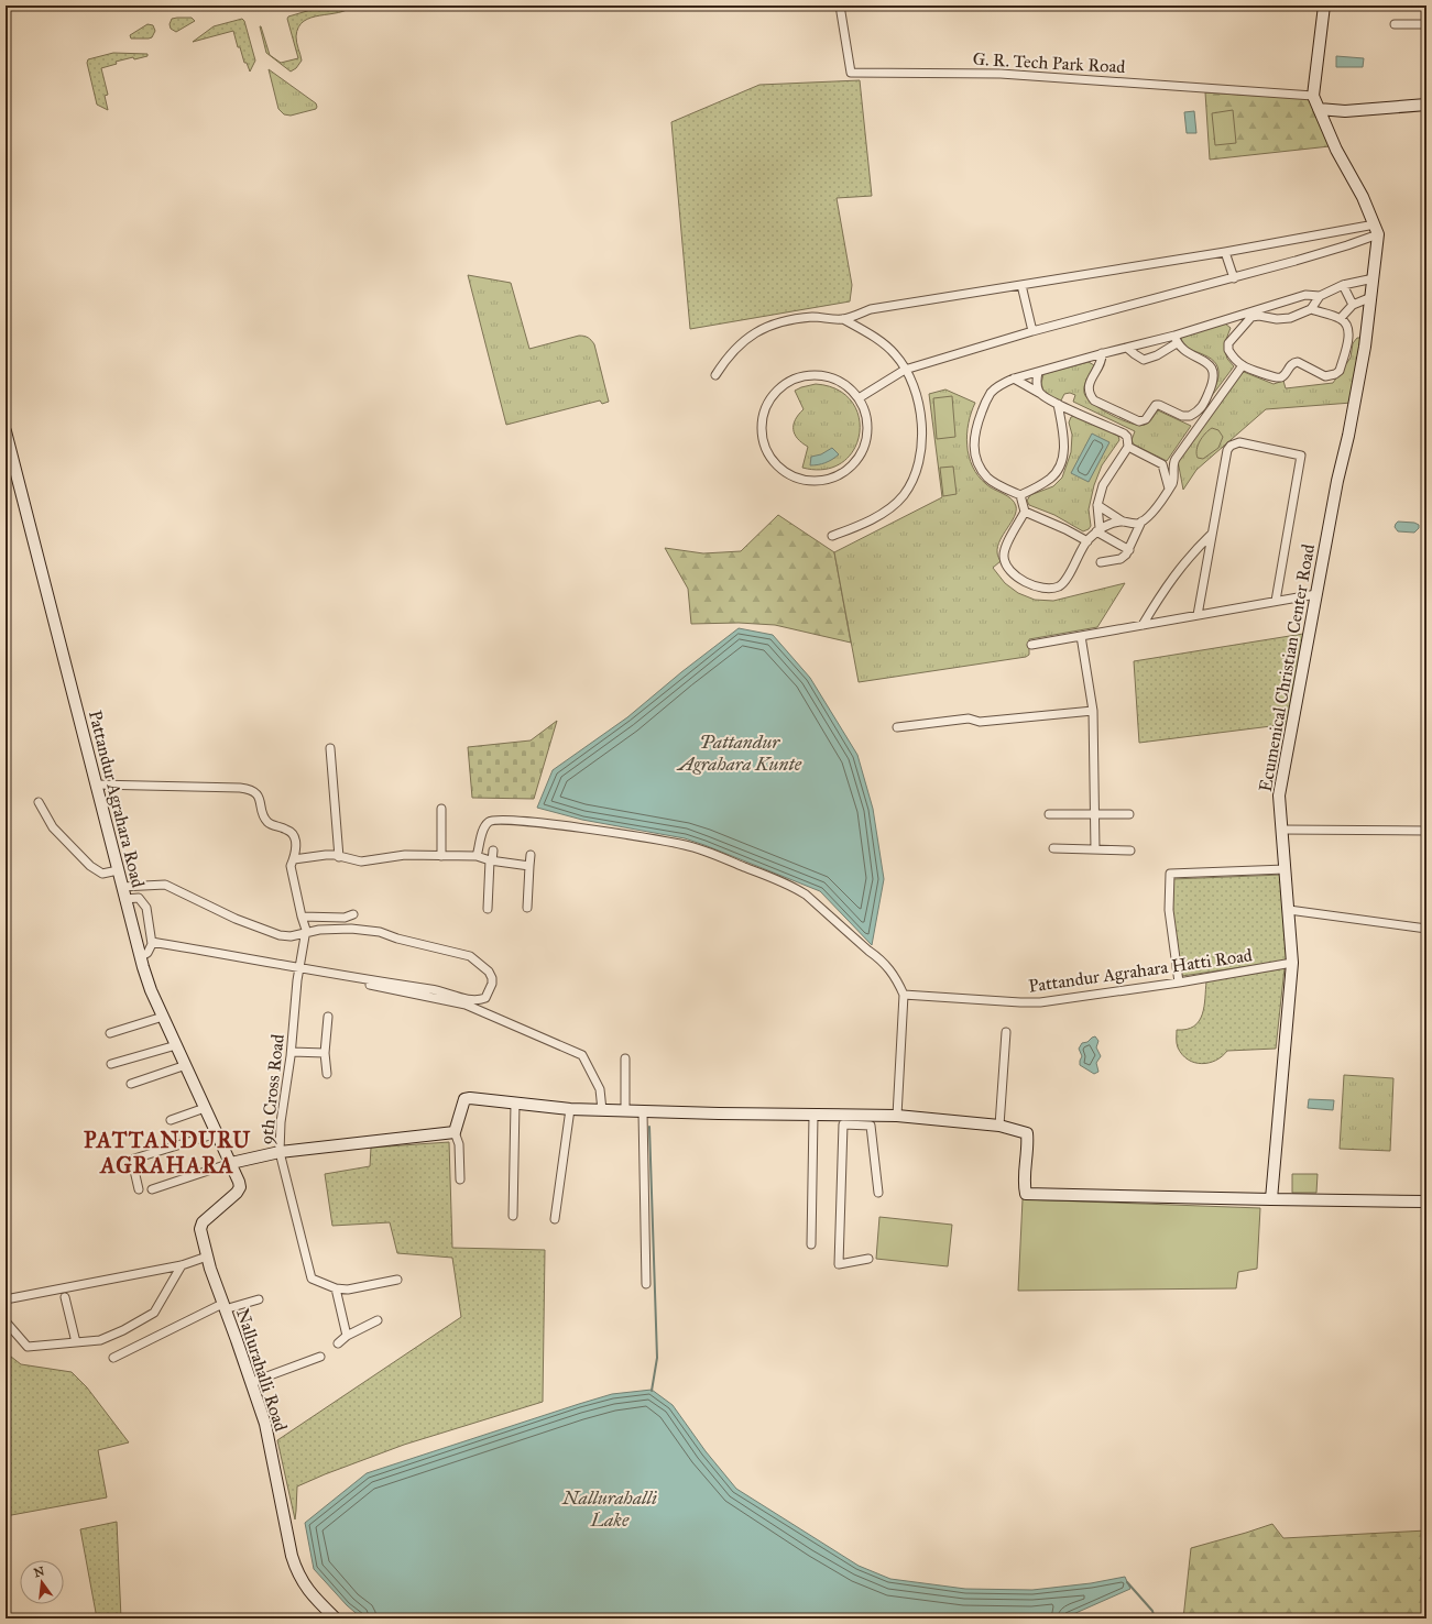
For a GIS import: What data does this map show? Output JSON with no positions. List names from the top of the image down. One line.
{"streets":{"street":["G. R. Tech Park Road","Ecumenical Christian Center Road","Pattandur Agrahara Road","Pattandur Agrahara Hatti Road","9th Cross Road","Nallurahalli Road"]},"crossings":[["Ecumenical Christian Center Road","Pattandur Agrahara Hatti Road"],["Pattandur Agrahara Road","Nallurahalli Road"]],"districts":["PATTANDURU AGRAHARA"],"water":["Pattandur Agrahara Kunte","Nallurahalli Lake"],"north":"top"}
